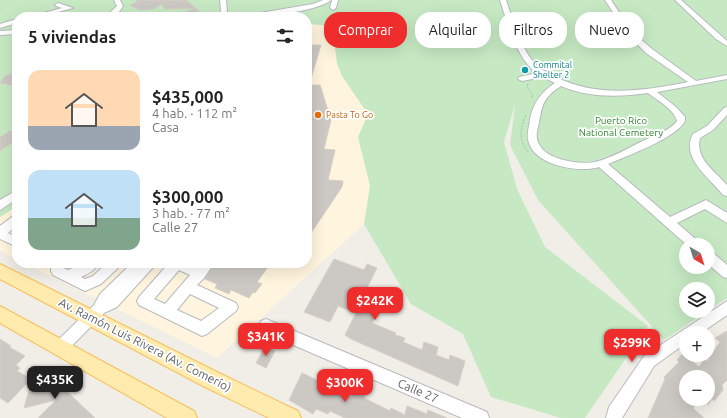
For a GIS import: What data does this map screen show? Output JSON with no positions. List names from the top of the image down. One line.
{"streets":{"main road":["Av. Ramón Luis Rivera (Av. Comerío)"],"street":["Calle 27"]},"parks":["Puerto Rico National Cemetery"],"places":["Commital Shelter 2","Pasta To Go"],"north":"bottom right","page":{"chip":["Comprar","Alquilar","Filtros","Nuevo"],"heading":"5 viviendas","list":[{"name":"$435,000","note":"4 hab. · 112 m² · Casa"},{"name":"$300,000","note":"3 hab. · 77 m² · Calle 27"}],"map_buttons":["+","−"],"price":["$242K","$341K","$299K","$435K","$300K"]}}
